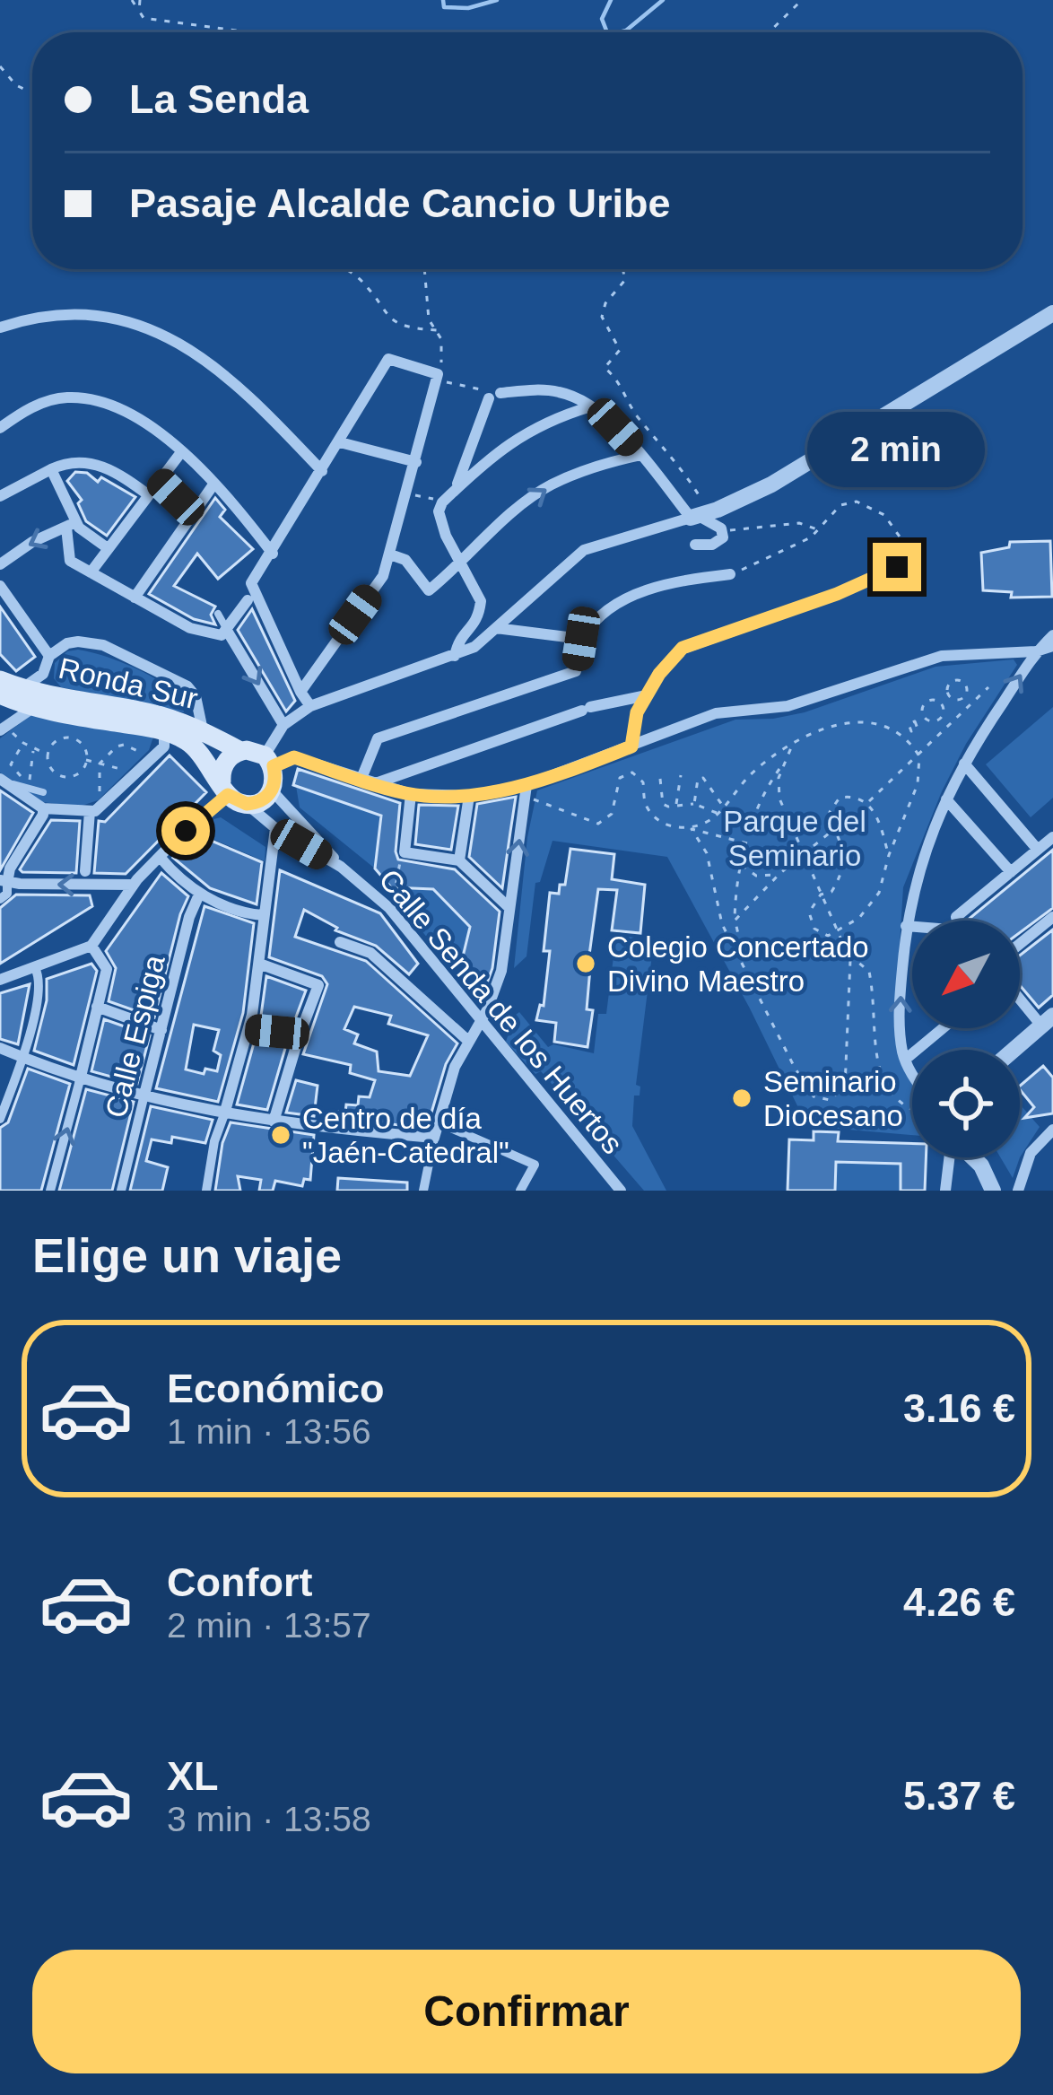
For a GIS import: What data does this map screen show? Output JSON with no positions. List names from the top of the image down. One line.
{"streets":{"main road":["Ronda Sur"],"street":["Calle Senda de los Huertos","Calle Espiga"]},"crossings":[["Ronda Sur","Calle Senda de los Huertos"]],"parks":["Parque del Seminario"],"places":["Colegio Concertado Divino Maestro","Seminario Diocesano","Centro de día \"Jaén-Catedral\""],"north":"bottom left","page":{"banner":["La Senda","Pasaje Alcalde Cancio Uribe"],"bubble":"2 min","heading":"Elige un viaje","list":[{"name":"Económico","note":"1 min · 13:56","value":"3.16 €"},{"name":"Confort","note":"2 min · 13:57","value":"4.26 €"},{"name":"XL","note":"3 min · 13:58","value":"5.37 €"}],"buttons":"Confirmar"}}
